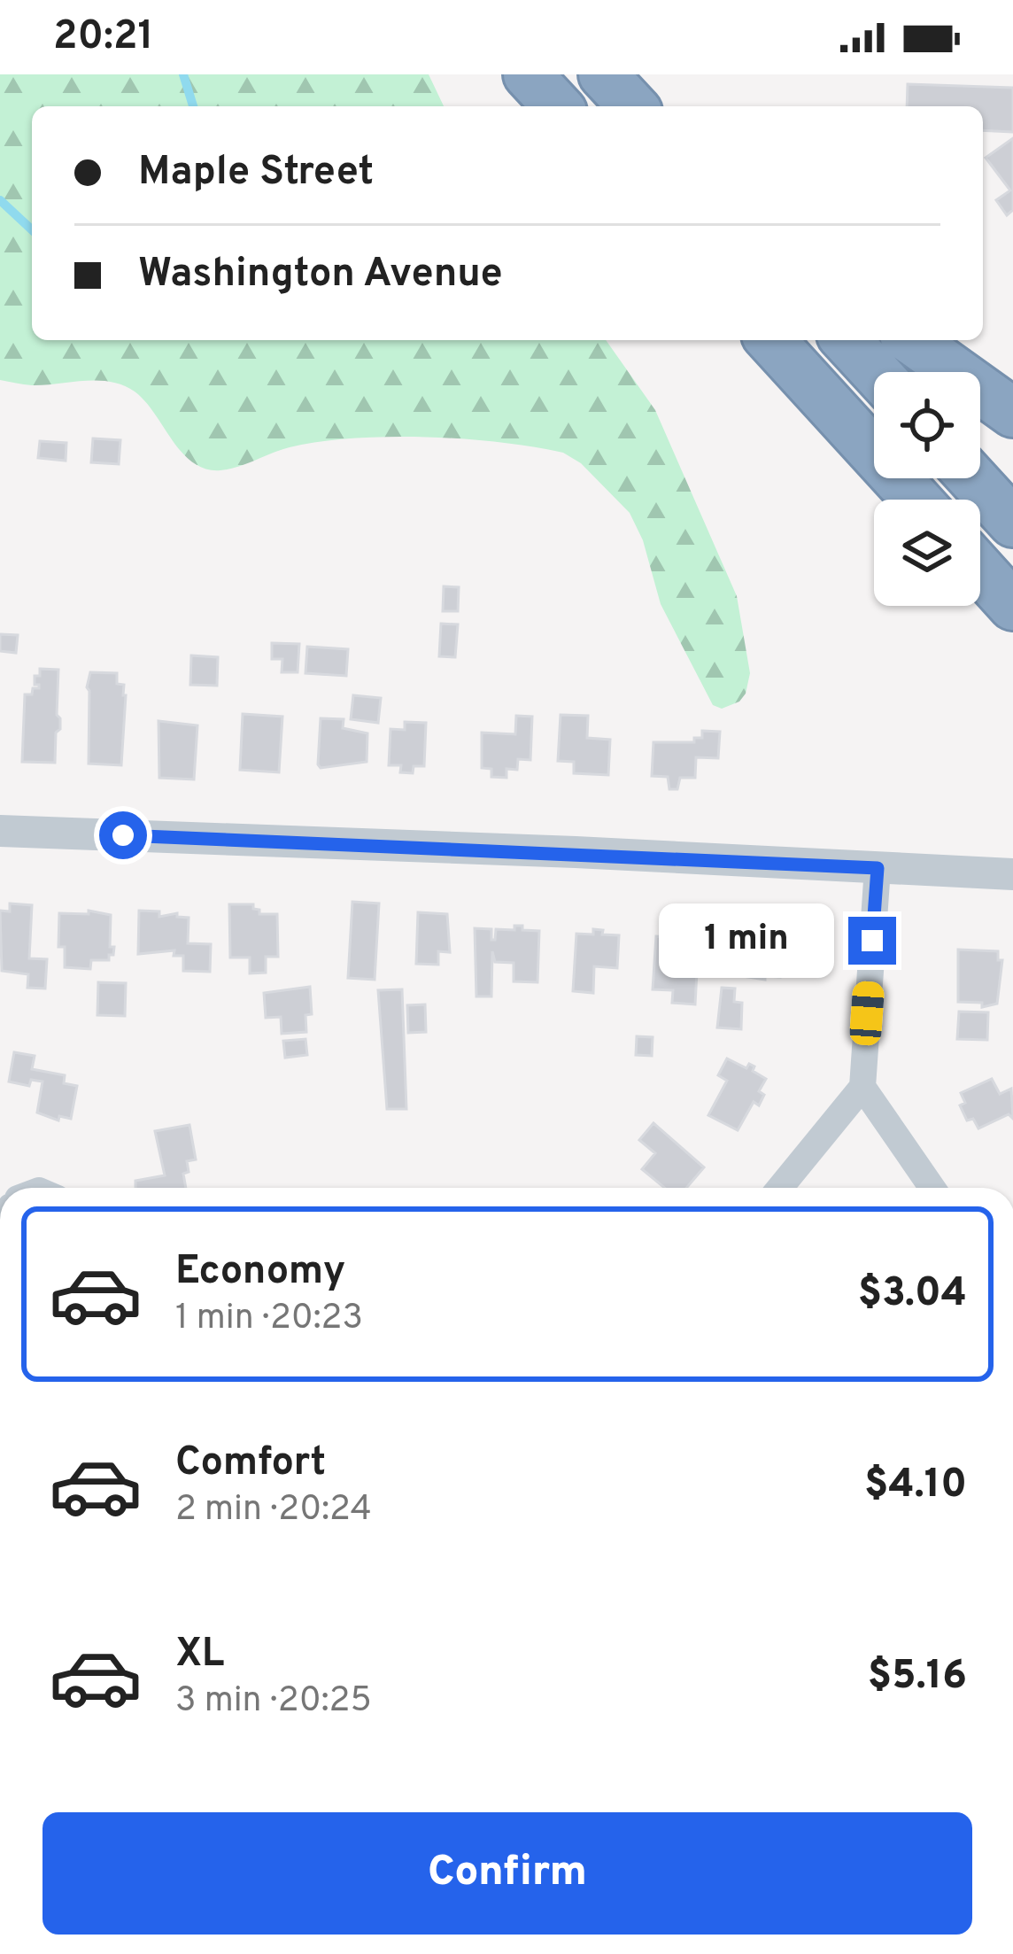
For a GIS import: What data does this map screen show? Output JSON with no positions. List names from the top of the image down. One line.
{"page":{"status":"20:21","banner":["Maple Street","Washington Avenue"],"bubble":"1 min","list":[{"name":"Economy","note":"1 min · 20:23","value":"$3.04"},{"name":"Comfort","note":"2 min · 20:24","value":"$4.10"},{"name":"XL","note":"3 min · 20:25","value":"$5.16"}],"buttons":"Confirm"}}
